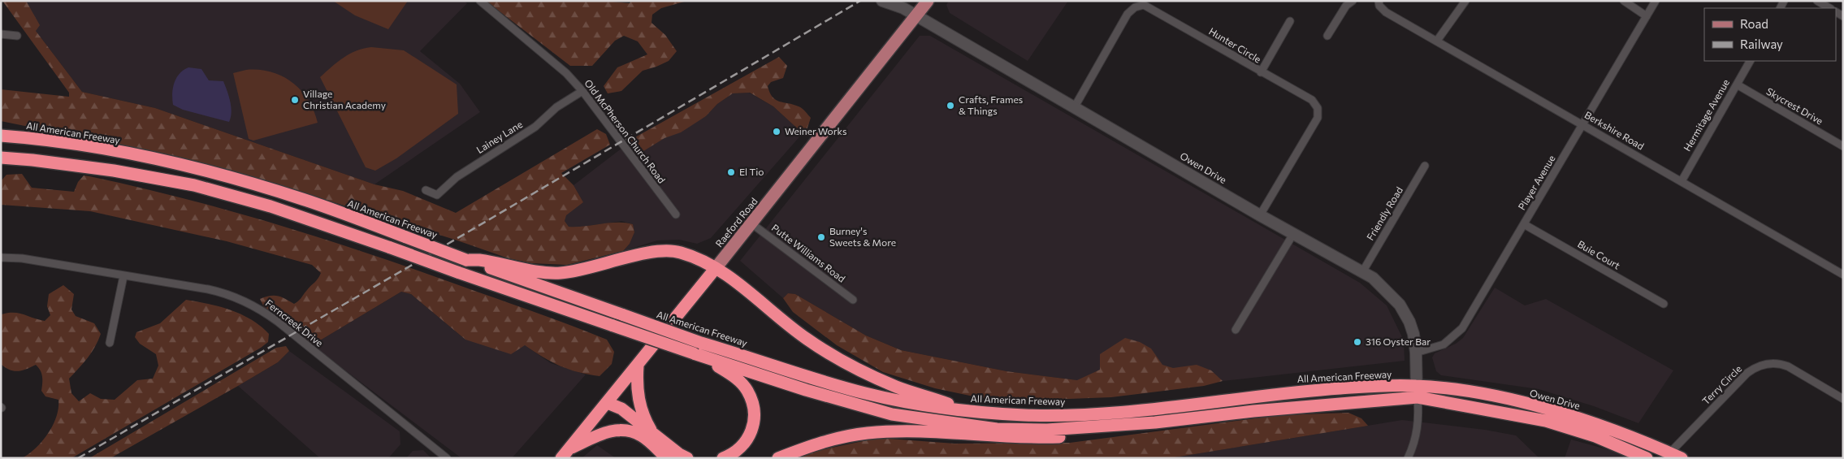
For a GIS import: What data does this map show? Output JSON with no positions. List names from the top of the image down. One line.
{"streets":{"highway":["All American Freeway","Owen Drive","Raeford Road"],"street":["Hunter Circle","Skycrest Drive","Hermitage Avenue","Berkshire Road","Old McPherson Church Road","Lainey Lane","Player Avenue","Friendly Road","Putte Williams Road","Buie Court","Ferncreek Drive","Terry Circle"]},"crossings":[["Hunter Circle","Owen Drive"],["Skycrest Drive","Hermitage Avenue"],["Hermitage Avenue","Berkshire Road"],["Berkshire Road","Player Avenue"],["Old McPherson Church Road","Lainey Lane"],["All American Freeway","Owen Drive"],["Owen Drive","Player Avenue"],["Owen Drive","Friendly Road"],["Owen Drive","Raeford Road"],["Owen Drive","Terry Circle"],["Player Avenue","Buie Court"],["Raeford Road","Putte Williams Road"]],"places":["Village Christian Academy","Crafts, Frames & Things","Weiner Works","El Tio","Burney's Sweets & More","316 Oyster Bar"],"legend":["Road","Railway"]}
